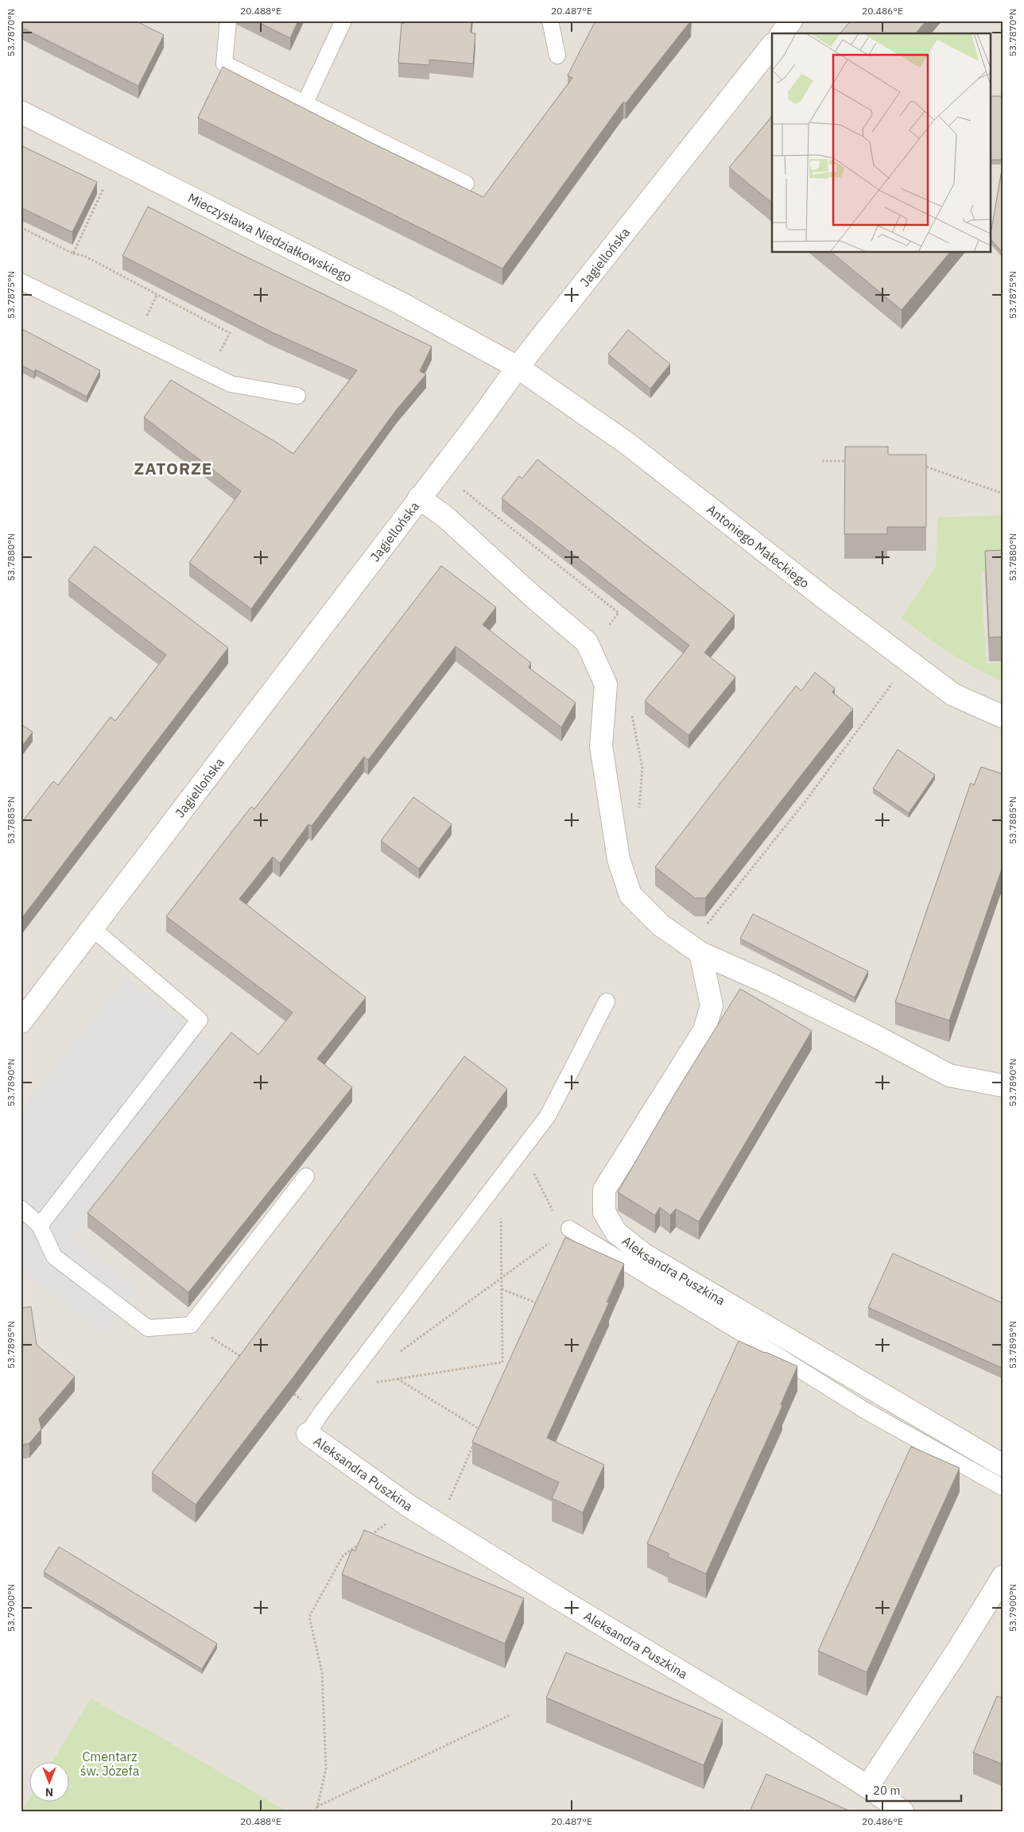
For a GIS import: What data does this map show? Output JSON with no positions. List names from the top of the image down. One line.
{"streets":{"street":["Mieczysława Niedziałkowskiego","Jagiellońska","Antoniego Małeckiego","Aleksandra Puszkina"]},"crossings":[["Mieczysława Niedziałkowskiego","Jagiellońska"],["Mieczysława Niedziałkowskiego","Antoniego Małeckiego"],["Jagiellońska","Antoniego Małeckiego"]],"districts":["ZATORZE"],"parks":["Cmentarz św. Józefa"],"scale_bar":"20 m","north":"bottom","coordinates":["20.488°E","20.487°E","20.486°E","53.7870°N","53.7875°N","53.7880°N","53.7885°N","53.7890°N","53.7895°N","53.7900°N"]}
